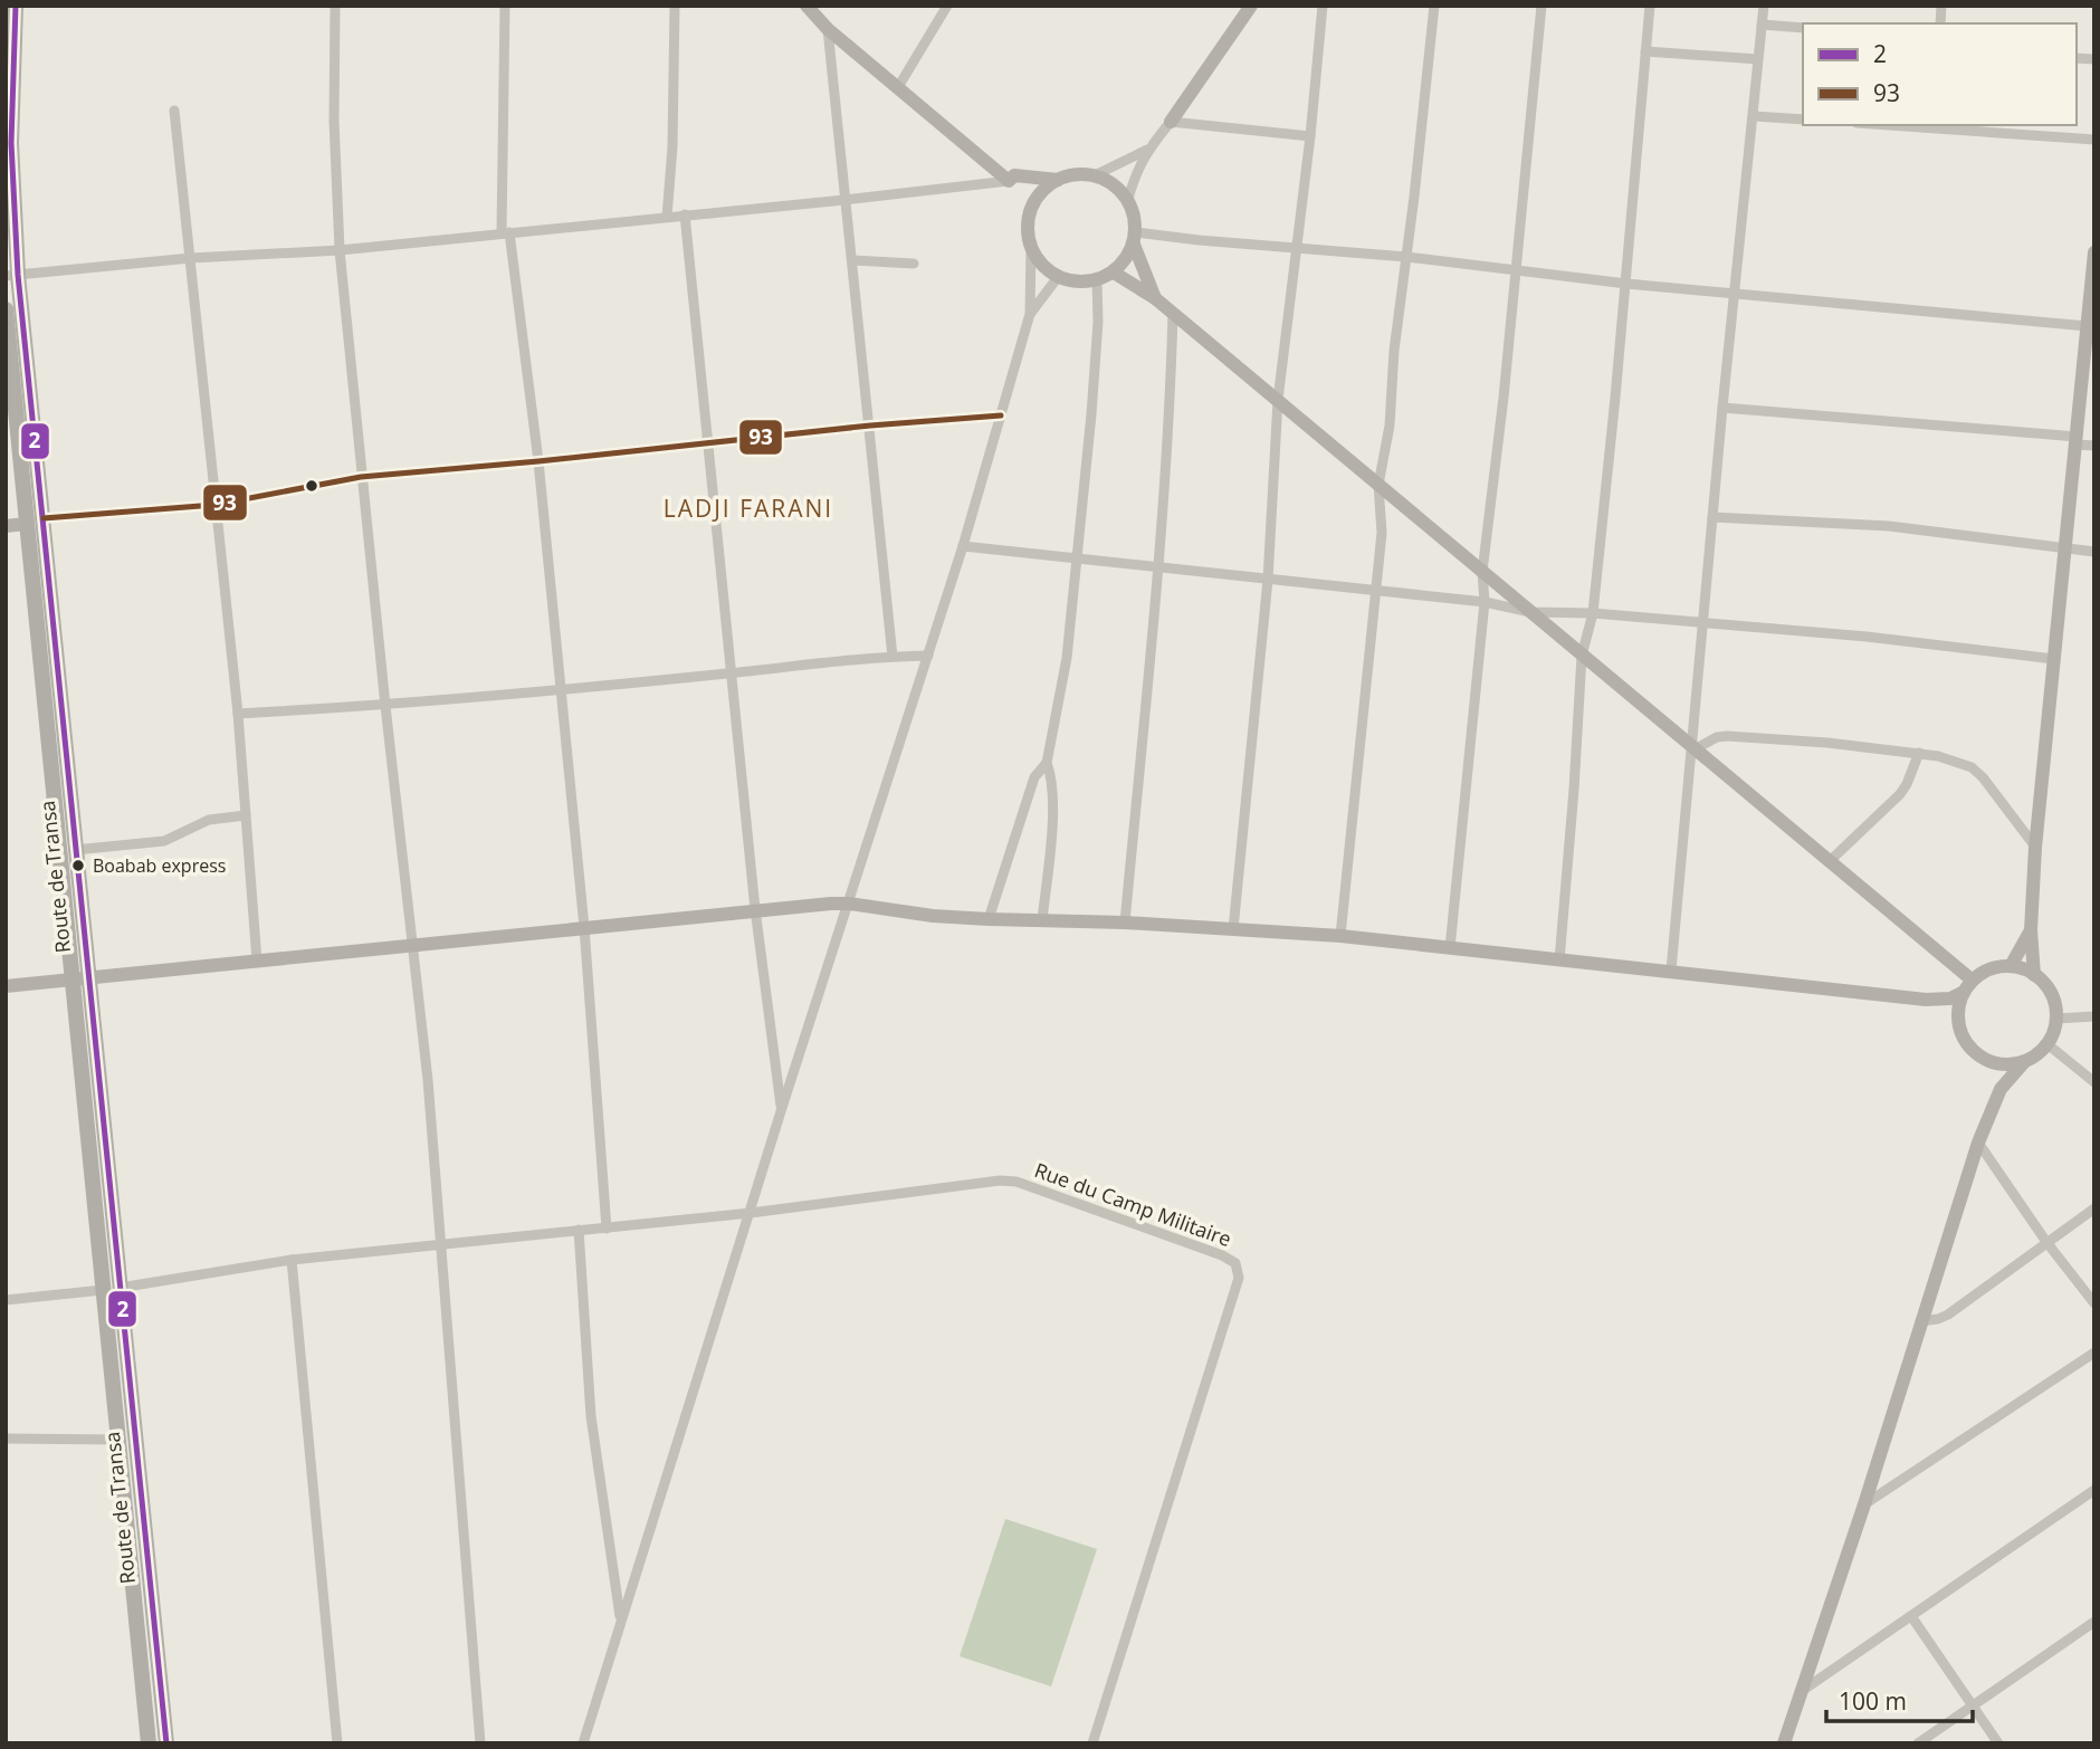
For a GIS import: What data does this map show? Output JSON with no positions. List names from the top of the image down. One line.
{"streets":{"main road":["Route de Transa"],"street":["Rue du Camp Militaire"]},"districts":["LADJI FARANI"],"places":["Boabab express"],"lines":["transit line 2","transit line 93"],"legend":["2","93"],"scale_bar":"100 m"}
